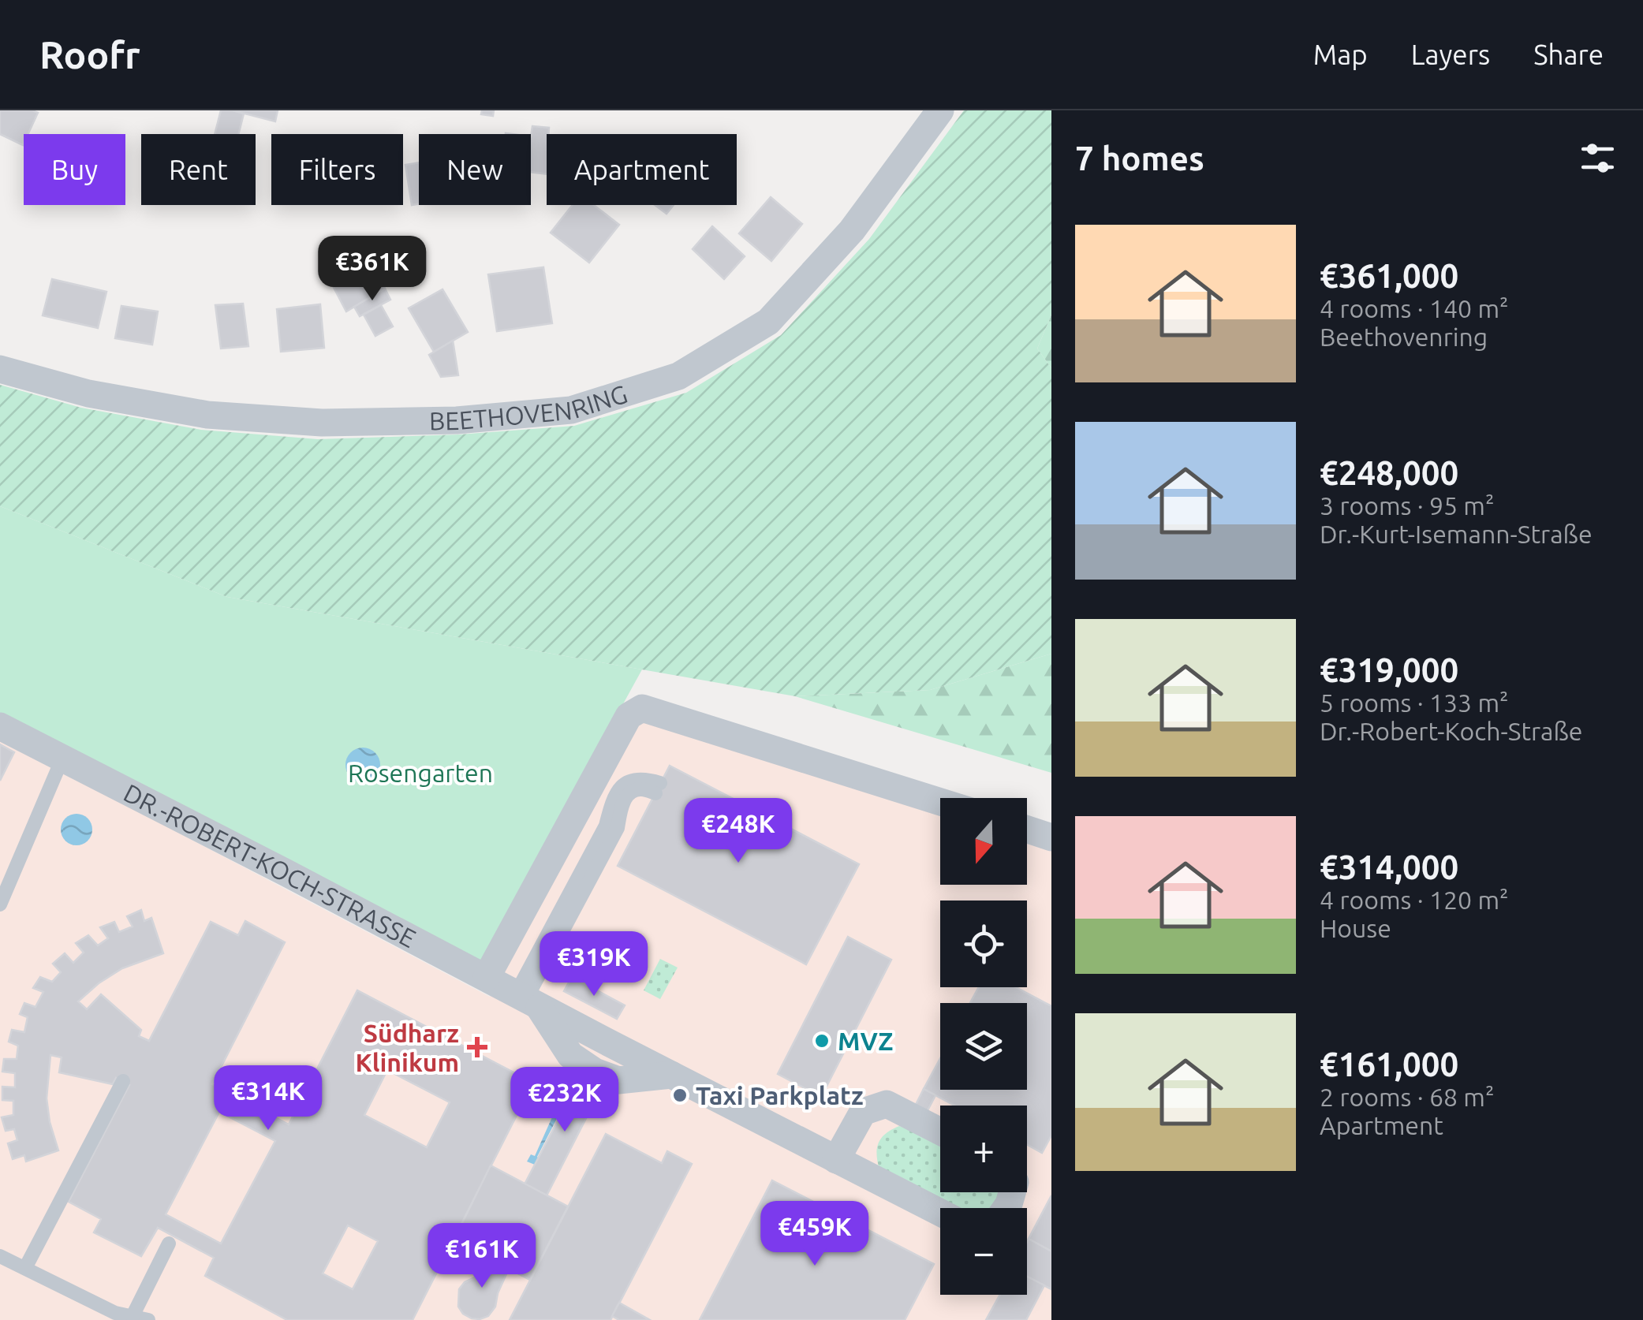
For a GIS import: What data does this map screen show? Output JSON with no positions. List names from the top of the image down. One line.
{"streets":{"street":["BEETHOVENRING","DR.-ROBERT-KOCH-STRASSE"]},"parks":["Rosengarten"],"places":{"other":["MVZ","Taxi Parkplatz"],"health":["Südharz Klinikum"]},"north":"bottom","page":{"header":"Roofr","nav":["Map","Layers","Share"],"heading":"7 homes","chip":["Buy","Rent","Filters","New","Apartment"],"list":[{"name":"€361,000","note":"4 rooms · 140 m² · Beethovenring"},{"name":"€248,000","note":"3 rooms · 95 m² · Dr.-Kurt-Isemann-Straße"},{"name":"€319,000","note":"5 rooms · 133 m² · Dr.-Robert-Koch-Straße"},{"name":"€314,000","note":"4 rooms · 120 m² · House"},{"name":"€161,000","note":"2 rooms · 68 m² · Apartment"}],"price":["€361K","€248K","€319K","€314K","€232K","€459K","€161K"],"map_buttons":["+","−"]}}
